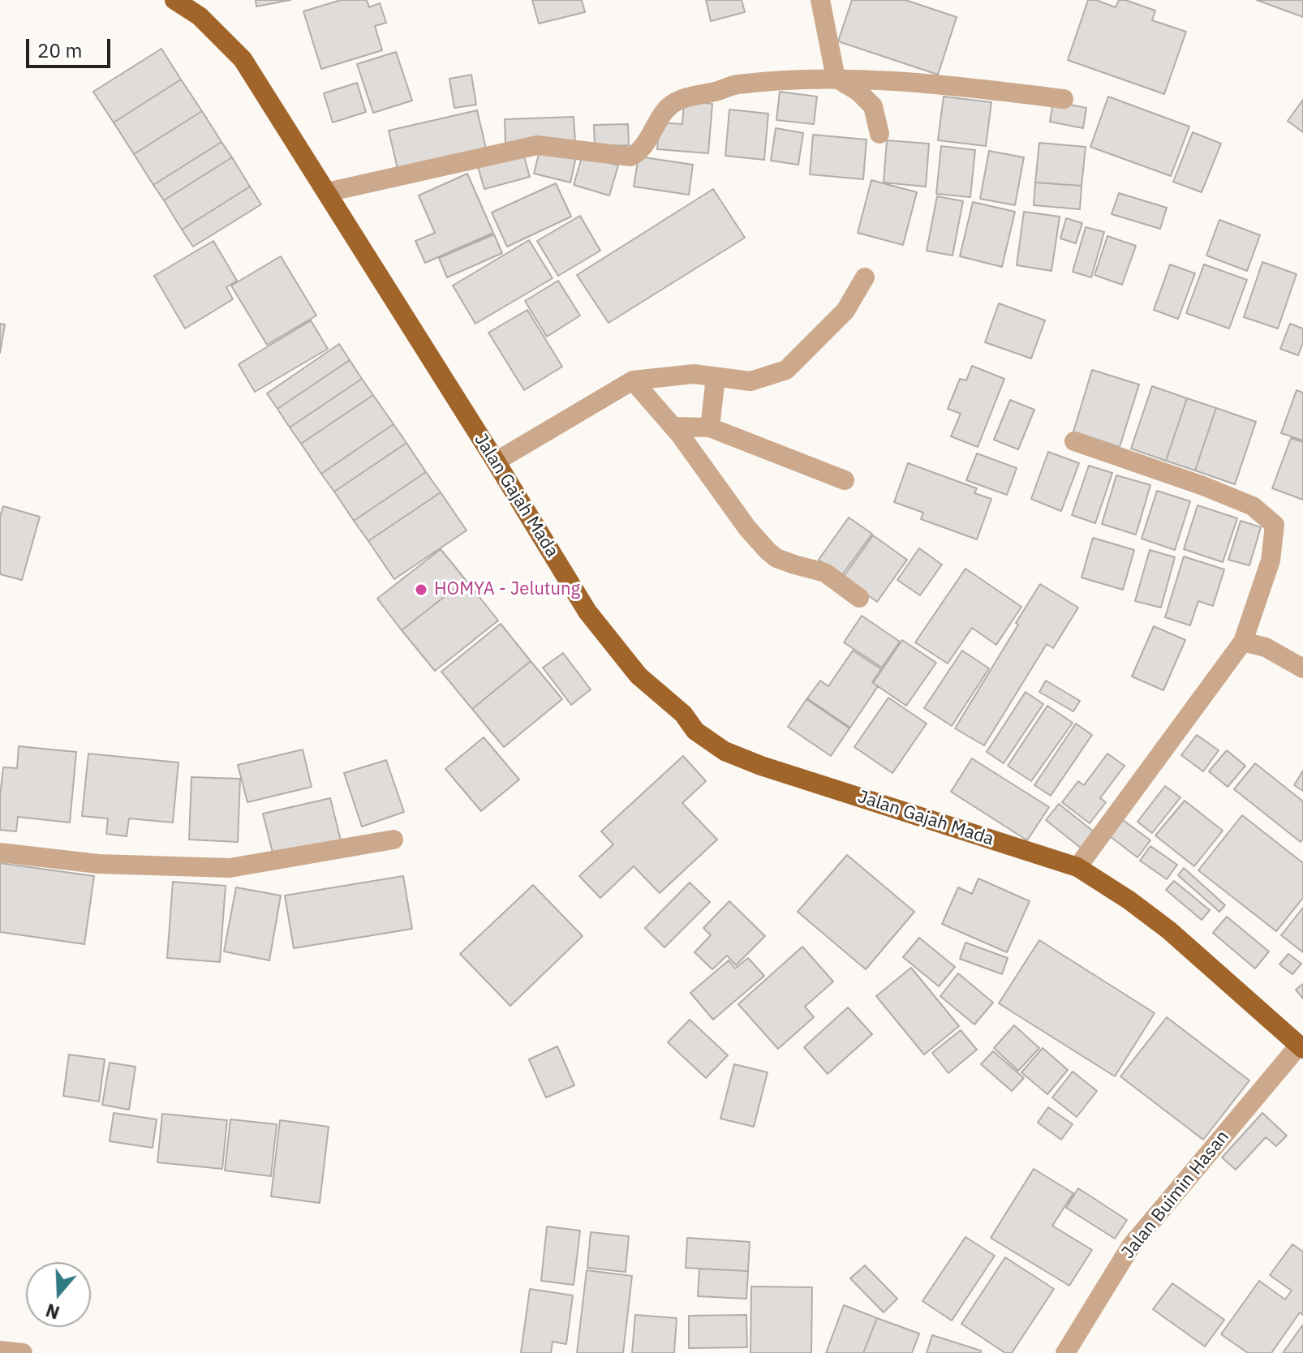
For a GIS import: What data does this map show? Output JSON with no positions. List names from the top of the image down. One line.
{"streets":{"main road":["Jalan Gajah Mada"],"street":["Jalan Buimin Hasan"]},"crossings":[["Jalan Gajah Mada","Jalan Buimin Hasan"]],"places":["HOMYA - Jelutung"],"scale_bar":"20 m","north":"bottom"}
